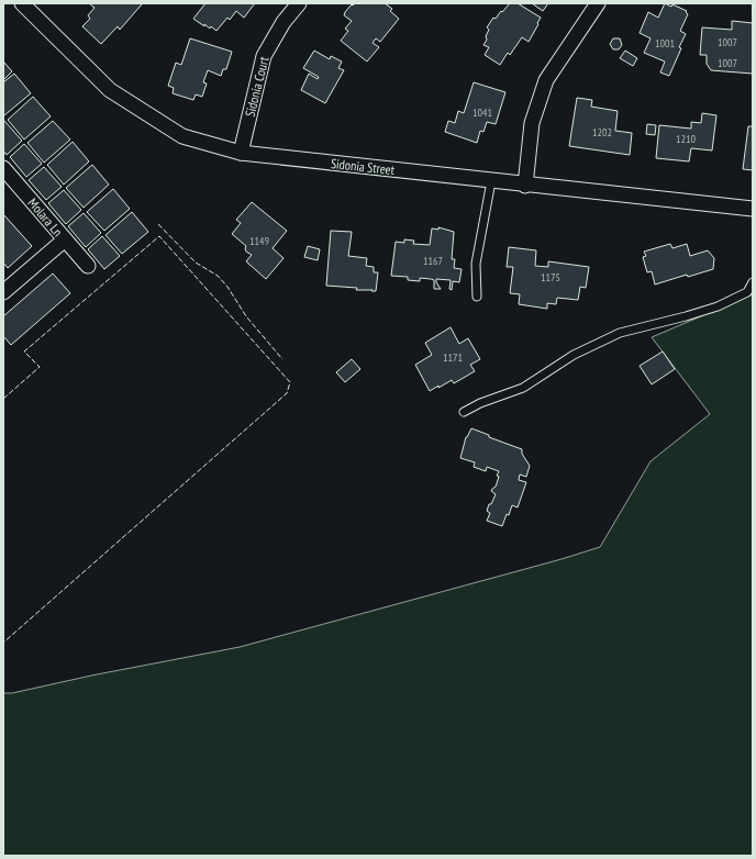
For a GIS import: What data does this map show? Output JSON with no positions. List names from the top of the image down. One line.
{"streets":{"street":["Sidonia Court","Sidonia Street","Molara Ln"]},"crossings":[["Sidonia Court","Sidonia Street"]],"house_numbers":["1007","1001","1007","1041","1202","1210","1149","1167","1175","1171"]}
